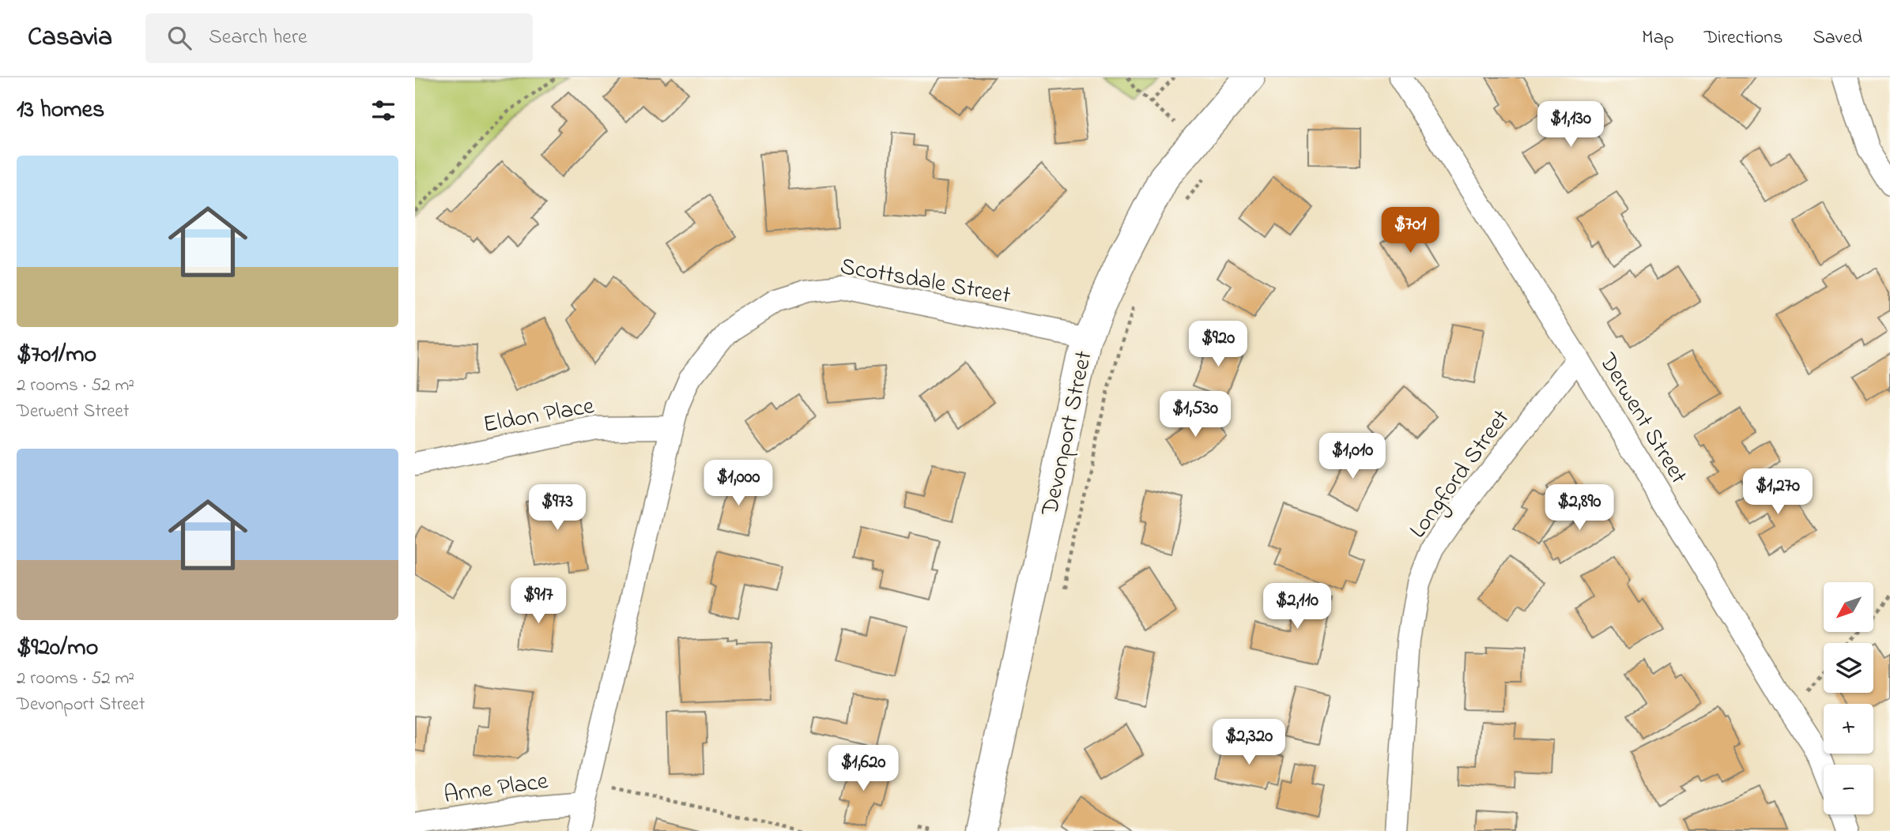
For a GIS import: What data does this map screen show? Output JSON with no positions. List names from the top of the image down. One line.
{"streets":{"main road":["Devonport Street"],"street":["Scottsdale Street","Eldon Place","Derwent Street","Longford Street","Anne Place"]},"crossings":[["Scottsdale Street","Eldon Place"],["Scottsdale Street","Devonport Street"],["Scottsdale Street","Anne Place"],["Derwent Street","Longford Street"]],"north":"bottom left","page":{"header":"Casavia","search":"Search here","nav":["Map","Directions","Saved"],"heading":"13 homes","price":["$1,130","$701","$920","$1,530","$1,010","$1,000","$1,270","$973","$2,890","$917","$2,110","$2,320","$1,620"],"list":[{"name":"$701/mo","note":"2 rooms · 52 m² · Derwent Street"},{"name":"$920/mo","note":"2 rooms · 52 m² · Devonport Street"}],"map_buttons":["+","−"]}}
